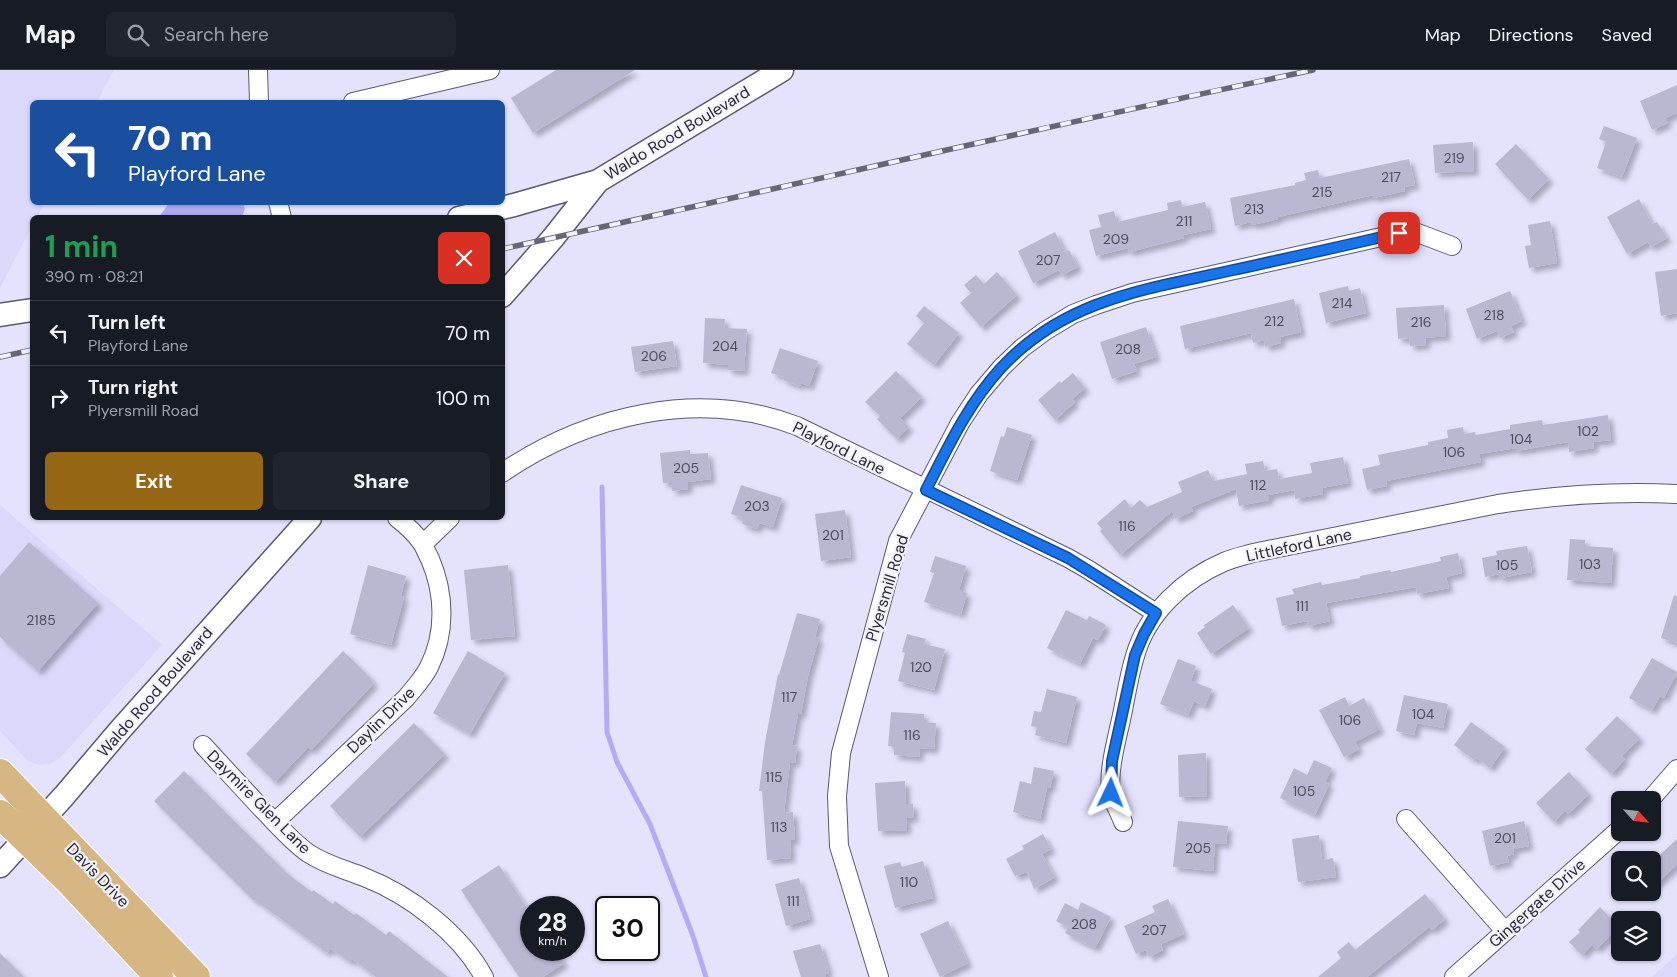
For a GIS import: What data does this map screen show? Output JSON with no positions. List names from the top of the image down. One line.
{"streets":{"main road":["Davis Drive"],"street":["Waldo Rood Boulevard","Playford Lane","Littleford Lane","Plyersmill Road","Daylin Drive","Daymire Glen Lane","Gingergate Drive"]},"crossings":[["Waldo Rood Boulevard","Davis Drive"],["Playford Lane","Littleford Lane"],["Playford Lane","Plyersmill Road"],["Daylin Drive","Daymire Glen Lane"]],"house_numbers":["219","217","215","213","211","209","207","214","218","212","216","204","208","206","102","104","106","205","112","203","116","201","103","105","111","2185","120","117","104","106","116","115","105","113","201","205","110","111","208","207"],"north":"bottom right","page":{"header":"Map","search":"Search here","nav":["Map","Directions","Saved"],"turn":["70 m","Playford Lane"],"heading":["1 min","390 m · 08:21"],"list":[{"name":"Turn left","note":"Playford Lane","value":"70 m"},{"name":"Turn right","note":"Plyersmill Road","value":"100 m"}],"buttons":["Exit","Share"],"speed":"28 km/h","limit":"30"}}
